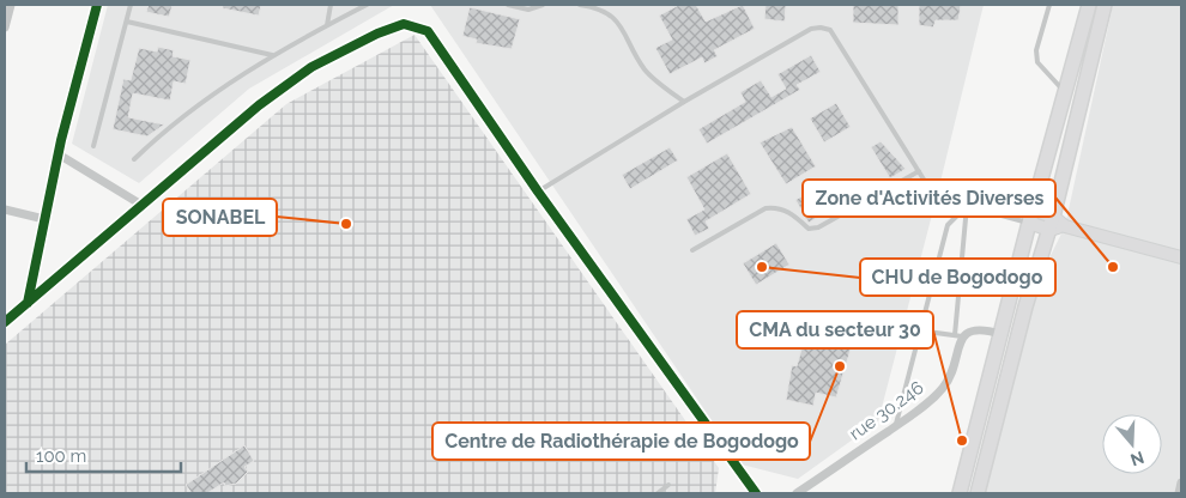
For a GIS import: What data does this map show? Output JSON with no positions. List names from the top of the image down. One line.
{"streets":{"street":["rue 30.246"]},"places":["SONABEL","CHU de Bogodogo","Zone d'Activités Diverses","Centre de Radiothérapie de Bogodogo","CMA du secteur 30"],"scale_bar":"100 m","north":"bottom"}
